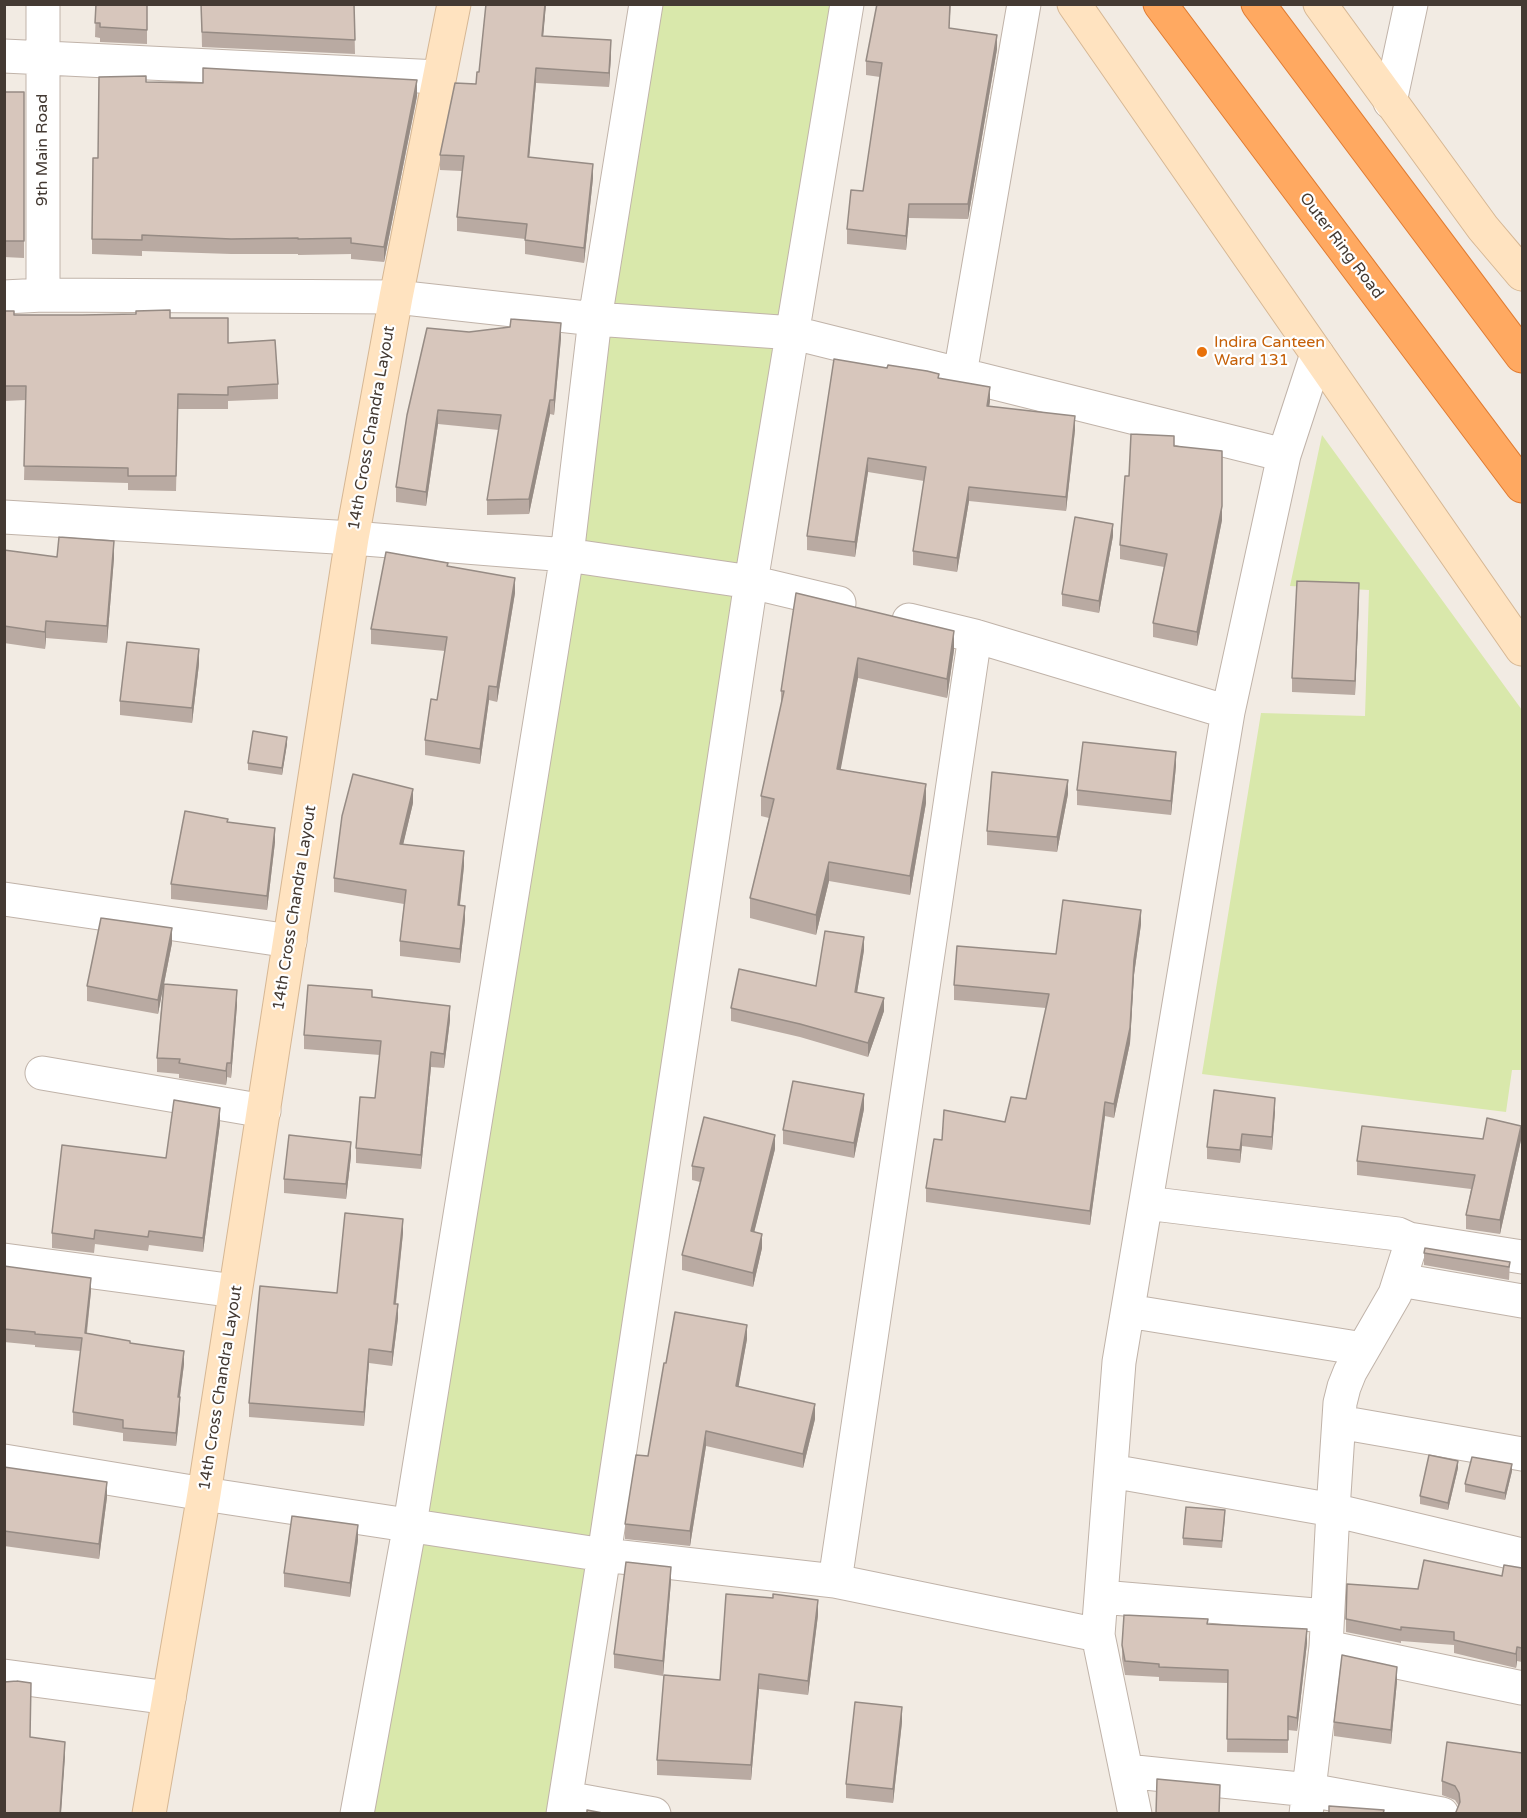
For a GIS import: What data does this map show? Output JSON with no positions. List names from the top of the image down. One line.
{"streets":{"highway":["Outer Ring Road"],"street":["9th Main Road","14th Cross Chandra Layout"]},"places":["Indira Canteen Ward 131"]}
